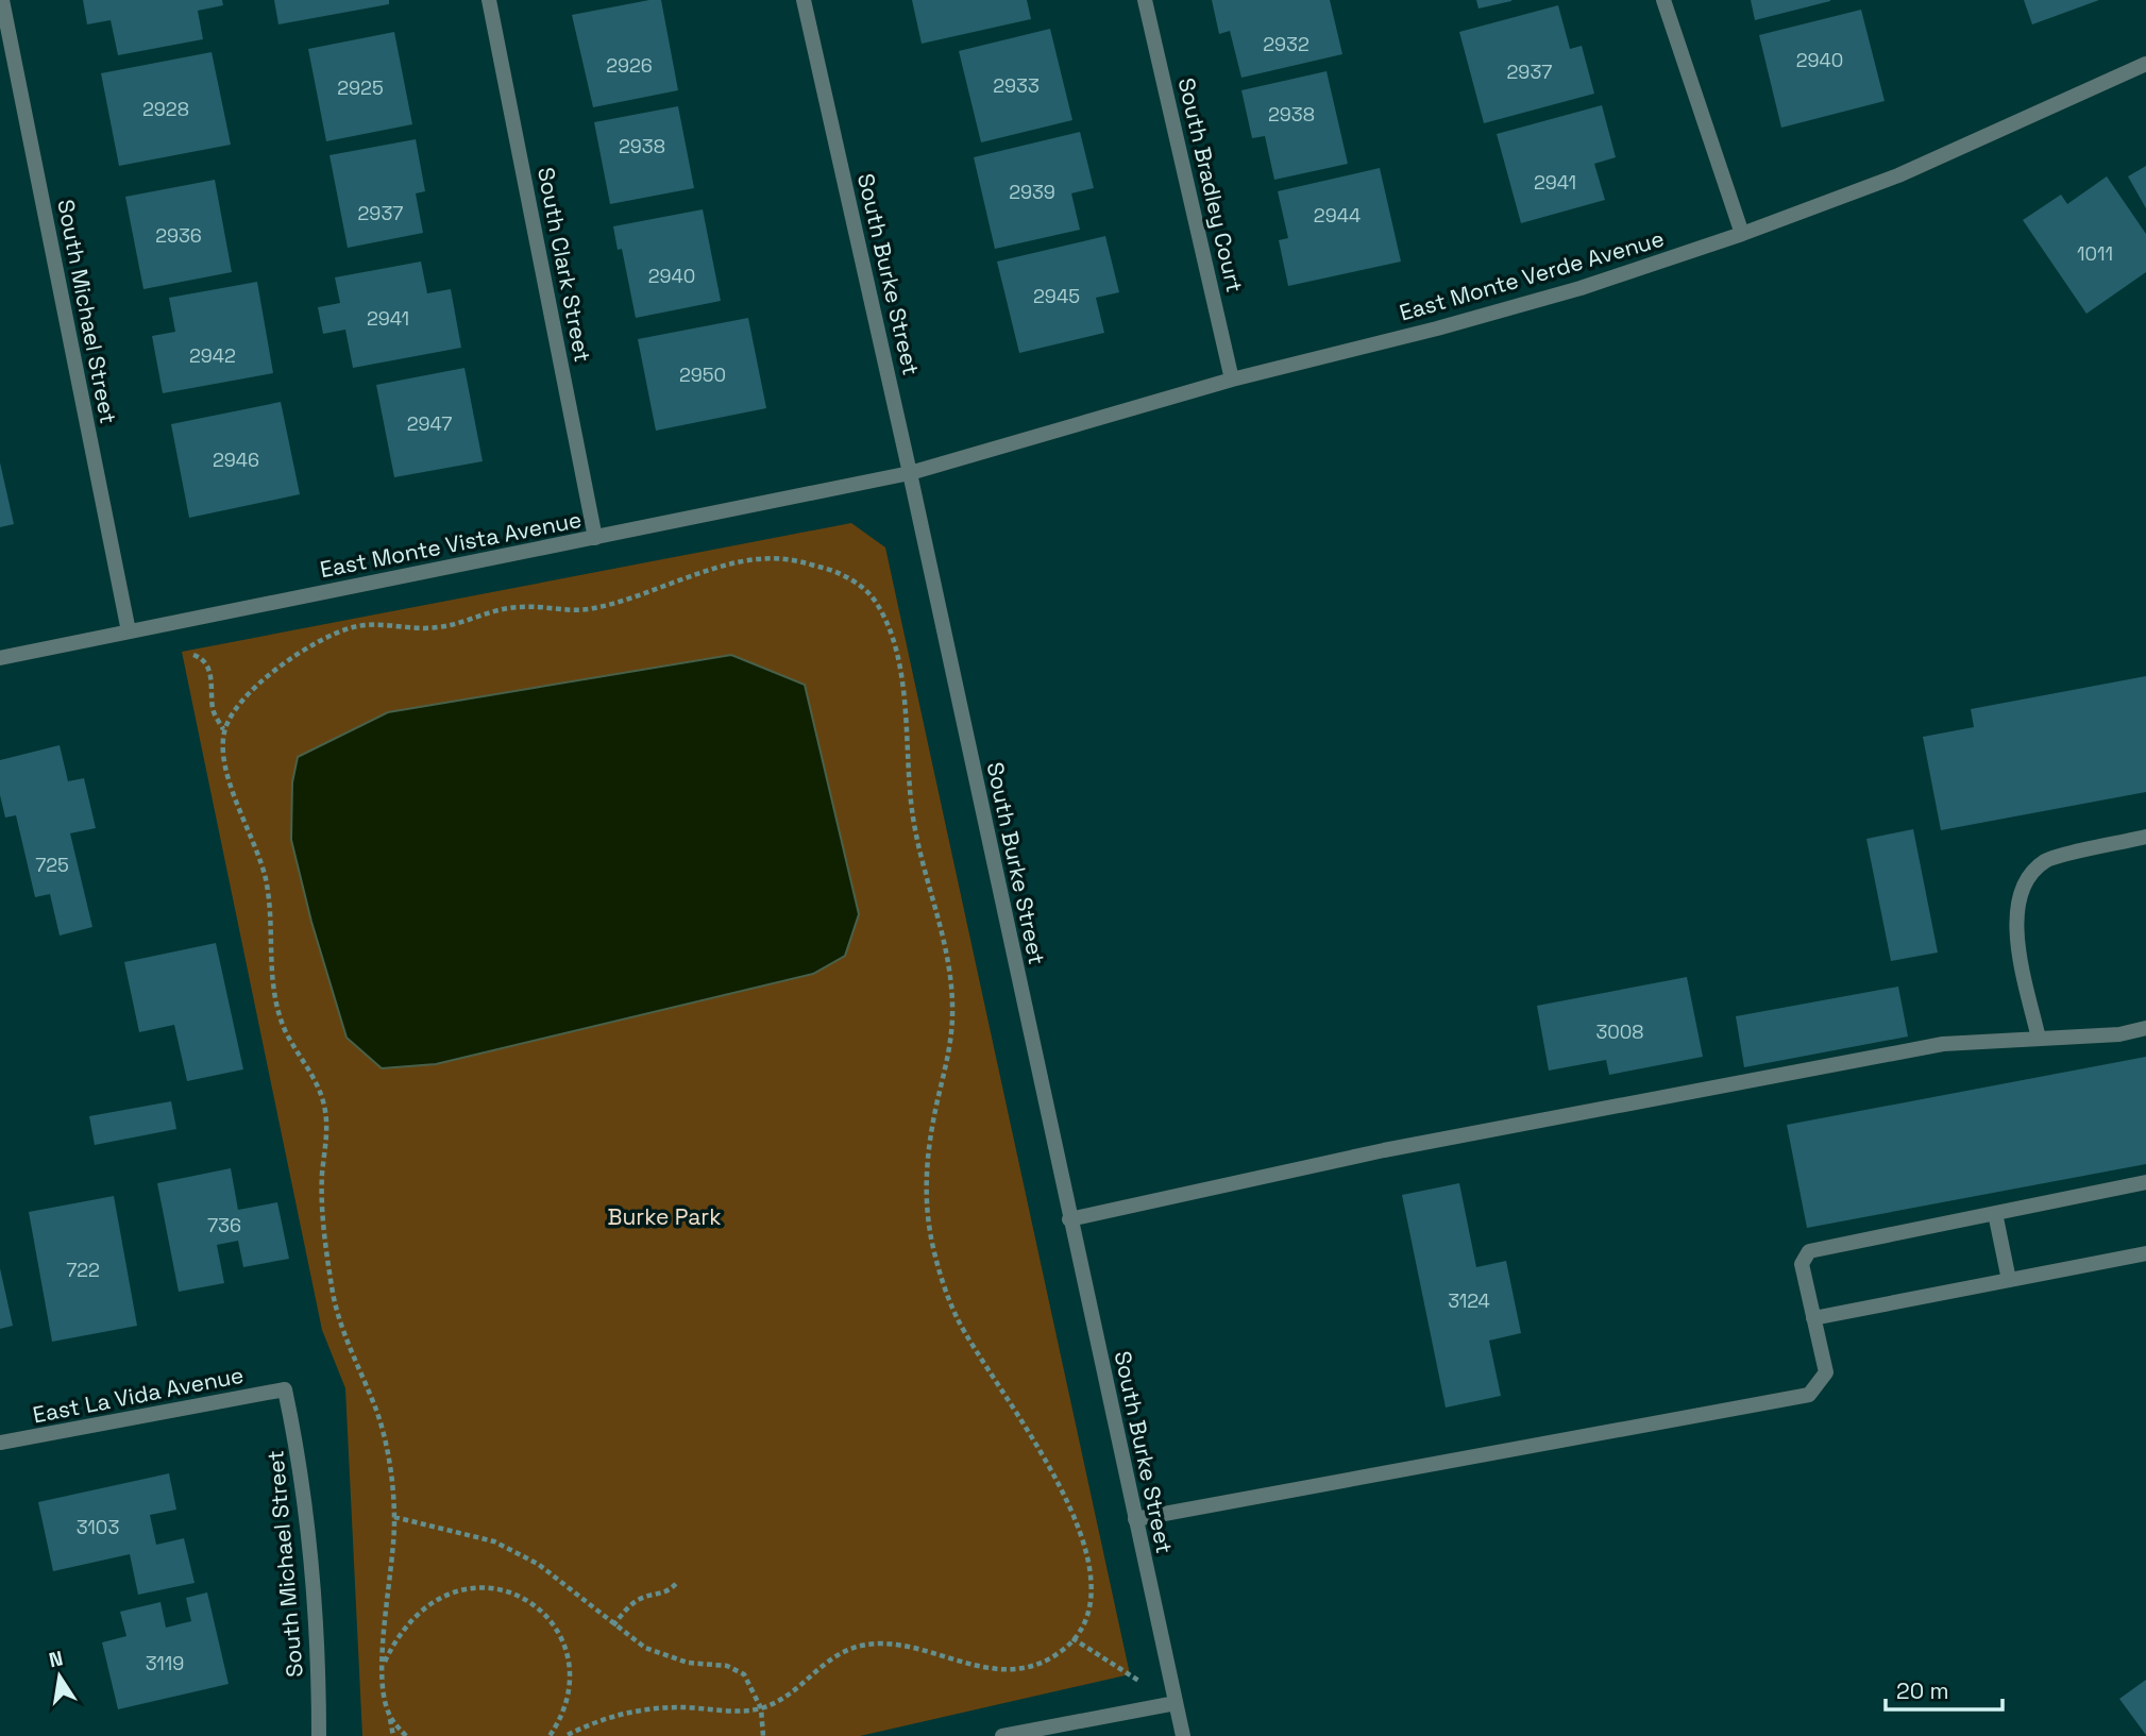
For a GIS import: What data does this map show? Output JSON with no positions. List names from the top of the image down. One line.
{"streets":{"street":["South Bradley Court","South Clark Street","South Burke Street","East Monte Verde Avenue","South Michael Street","East Monte Vista Avenue","East La Vida Avenue"]},"crossings":[["South Bradley Court","East Monte Verde Avenue"],["South Clark Street","East Monte Vista Avenue"],["South Burke Street","East Monte Verde Avenue"],["South Burke Street","East Monte Vista Avenue"],["East Monte Verde Avenue","East Monte Vista Avenue"],["South Michael Street","East Monte Vista Avenue"],["South Michael Street","East La Vida Avenue"]],"parks":["Burke Park"],"house_numbers":["2932","2940","2926","2937","2933","2925","2928","2938","2938","2941","2939","2937","2944","2936","1011","2940","2945","2941","2942","2950","2947","2946","725","3008","736","722","3124","3103","3119"],"scale_bar":"20 m","north":"top"}
